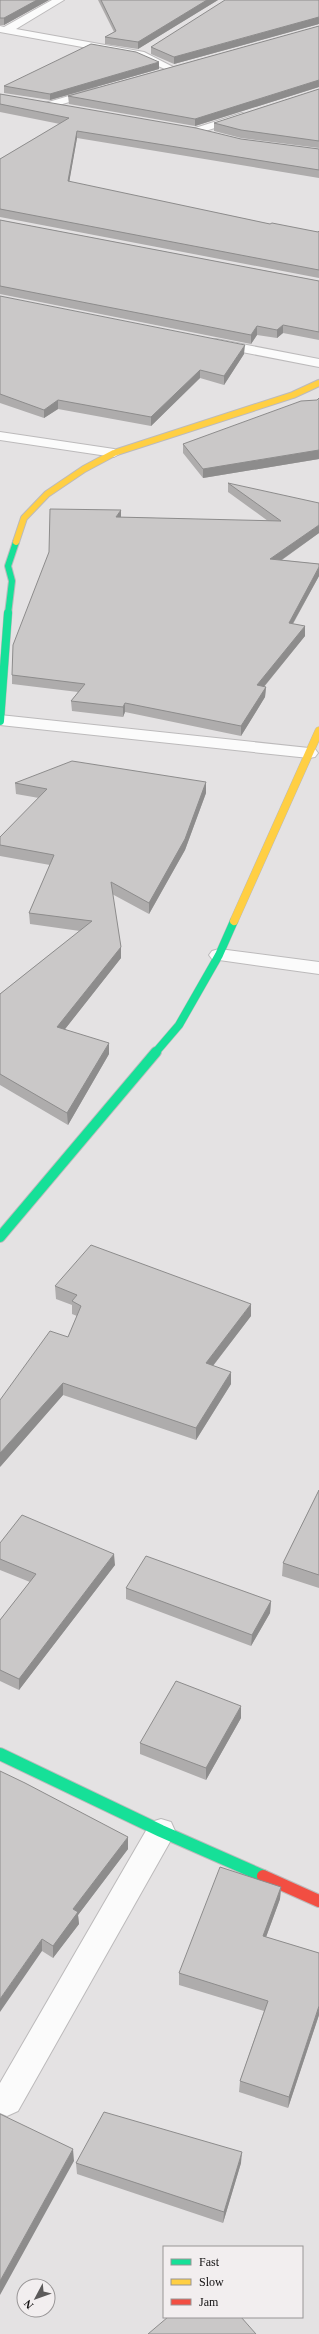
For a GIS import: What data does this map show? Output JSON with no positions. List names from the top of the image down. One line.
{"legend":["Fast","Slow","Jam"],"north":"bottom left"}
